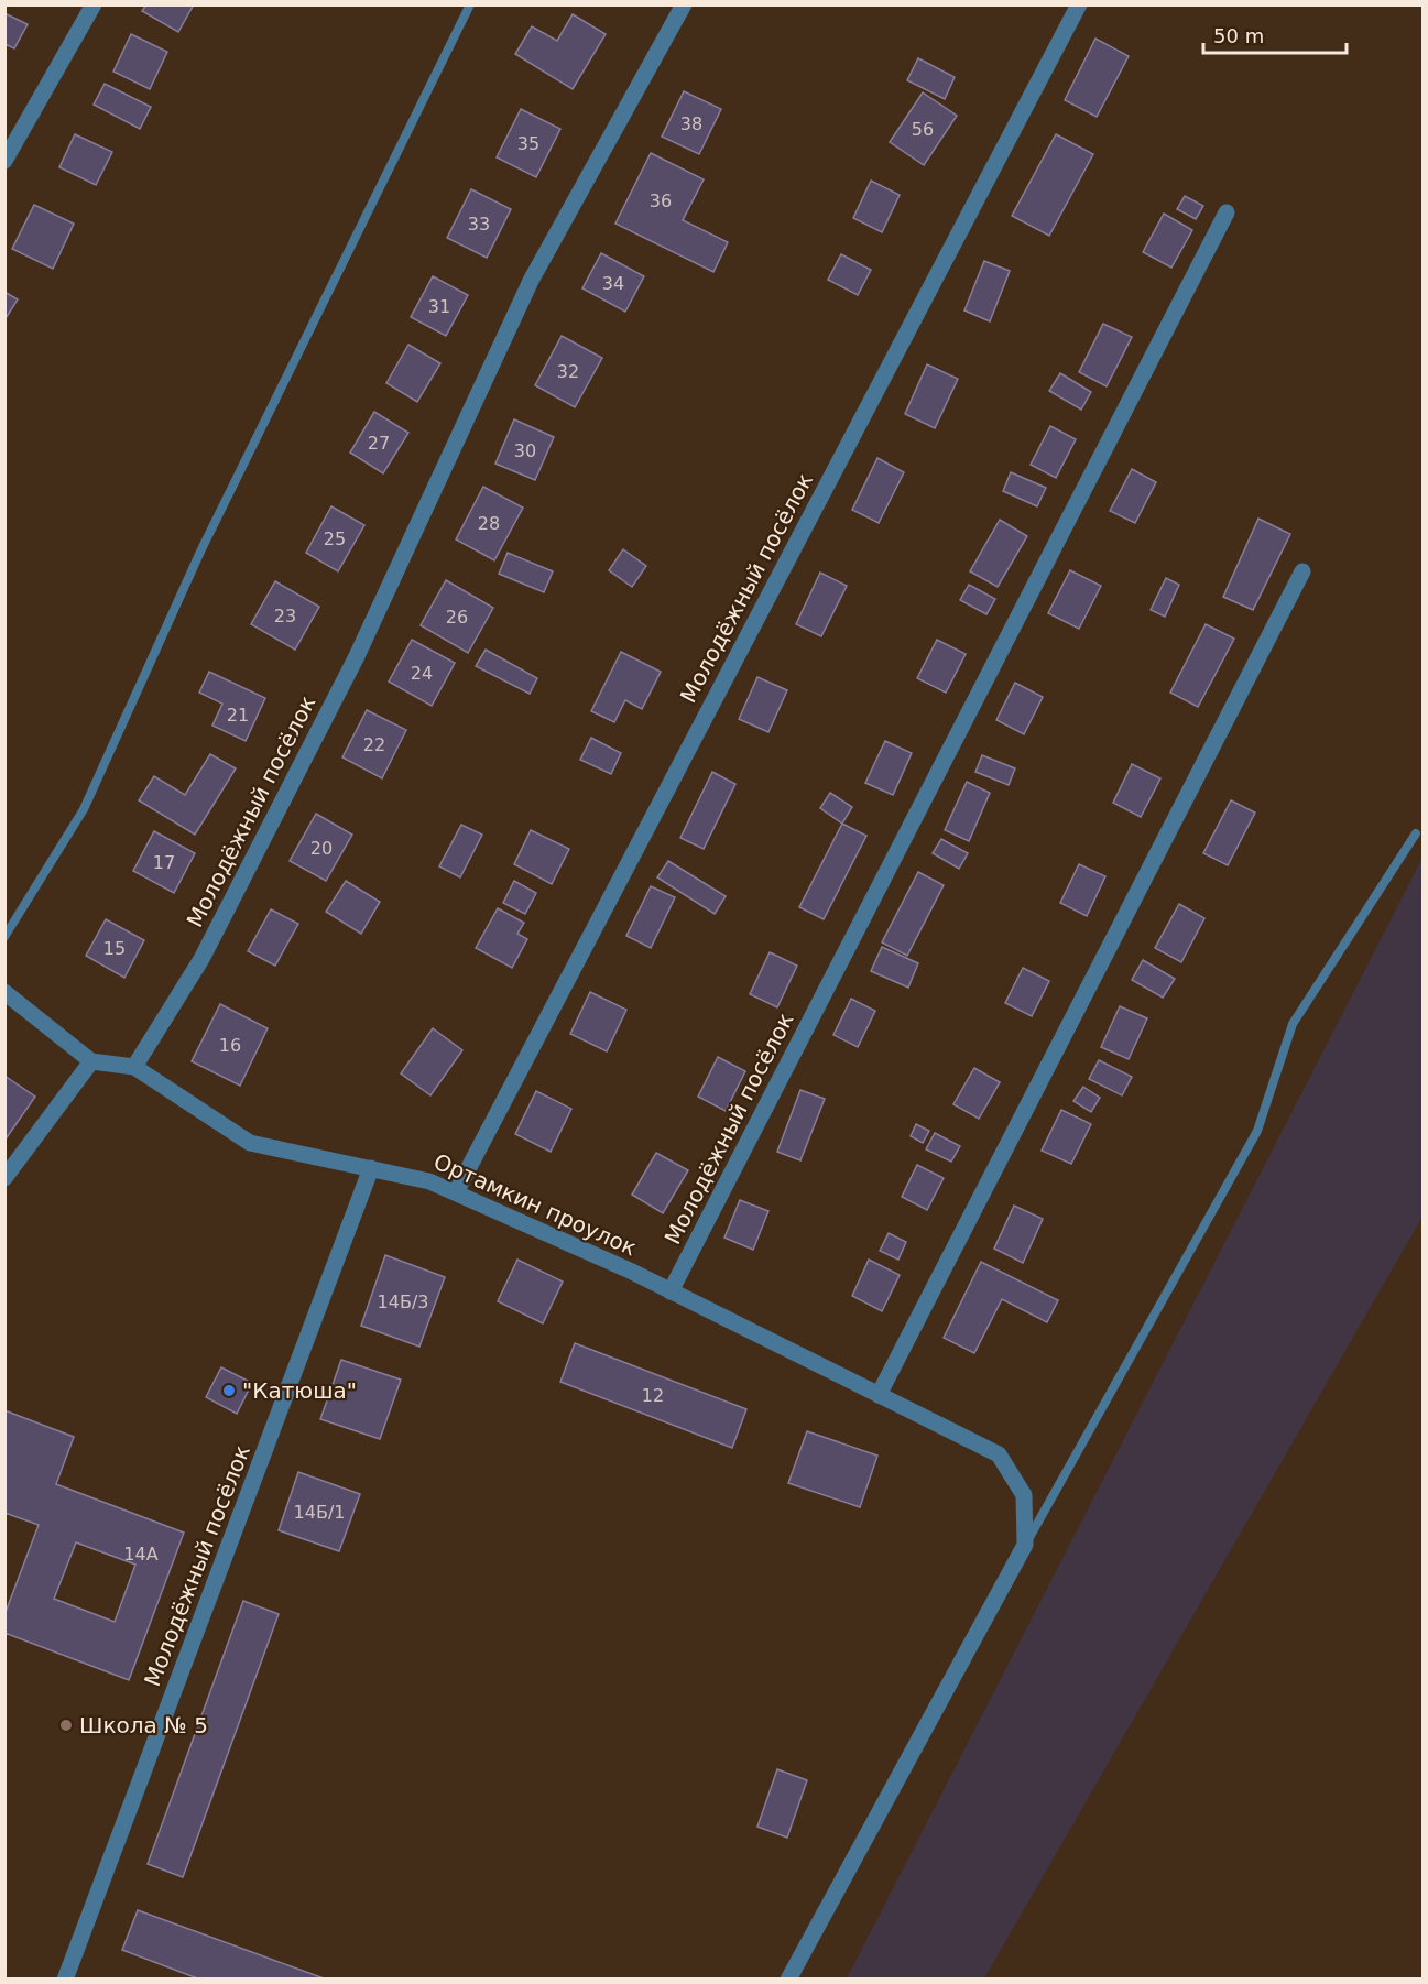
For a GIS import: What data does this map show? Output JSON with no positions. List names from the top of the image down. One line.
{"streets":{"street":["Молодёжный посёлок","Ортамкин проулок"]},"crossings":[["Молодёжный посёлок","Ортамкин проулок"]],"places":["\"Катюша\"","Школа № 5"],"house_numbers":["38","56","35","36","33","34","31","32","27","30","28","25","23","26","24","21","22","20","17","15","16","14Б/3","12","14Б/1","14А"],"scale_bar":"50 m"}
